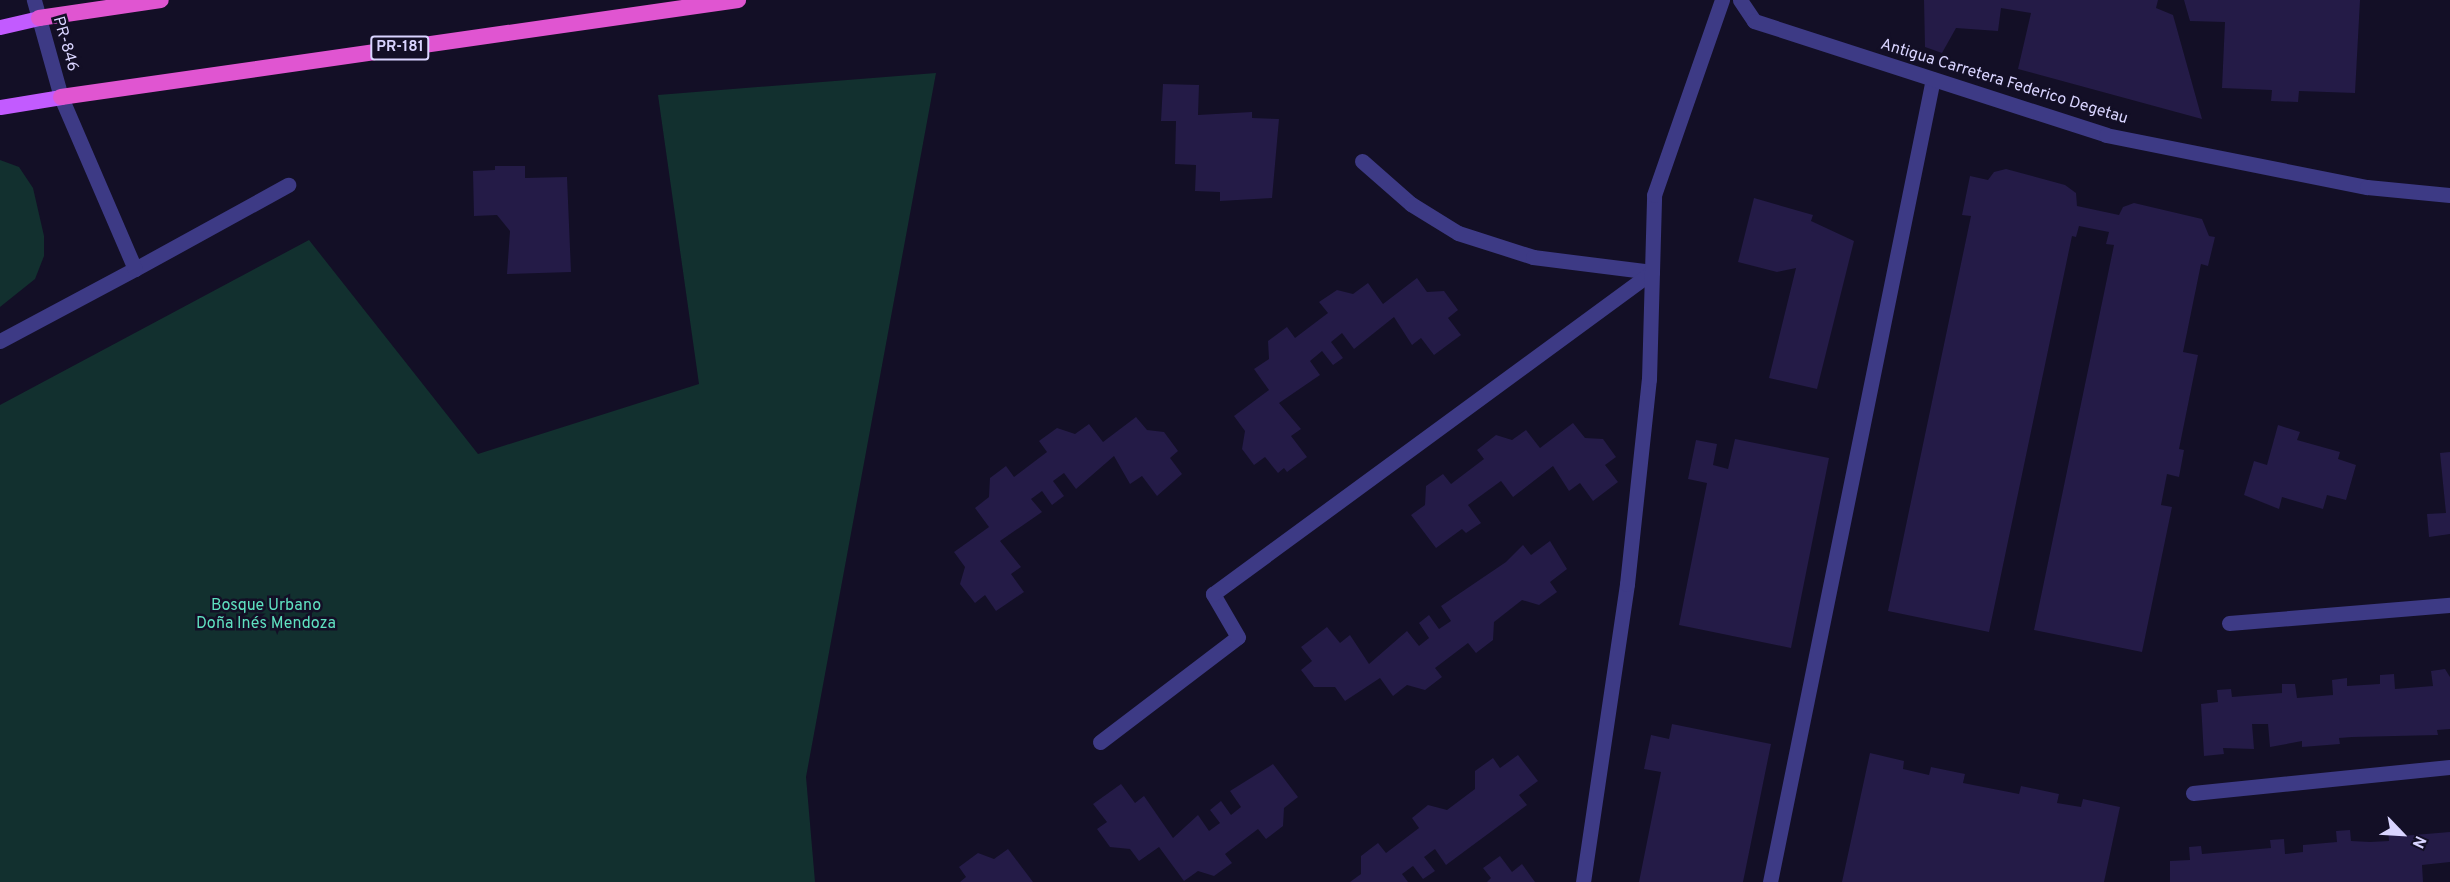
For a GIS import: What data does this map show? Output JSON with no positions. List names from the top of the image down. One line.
{"streets":{"highway":["PR-181"],"street":["PR-846","Antigua Carretera Federico Degetau"]},"crossings":[["PR-846","PR-181"]],"parks":["Bosque Urbano Doña Inés Mendoza"],"north":"bottom right"}
